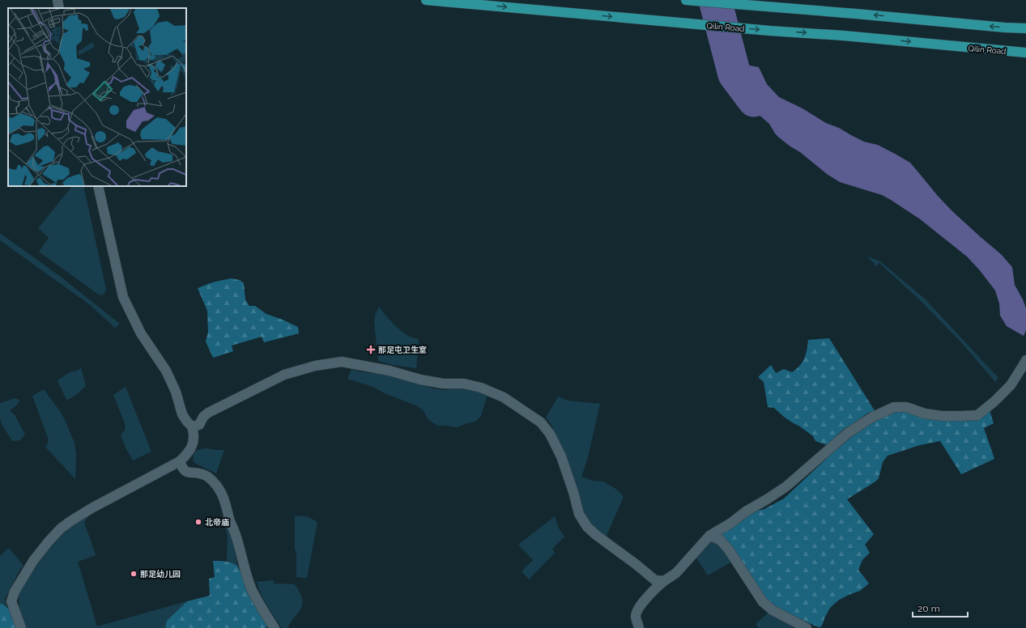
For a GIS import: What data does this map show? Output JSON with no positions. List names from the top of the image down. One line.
{"streets":{"main road":["Qilin Road"]},"places":{"health":["那足屯卫生室"],"other":["北帝庙","那足幼儿园"]},"scale_bar":"20 m"}
